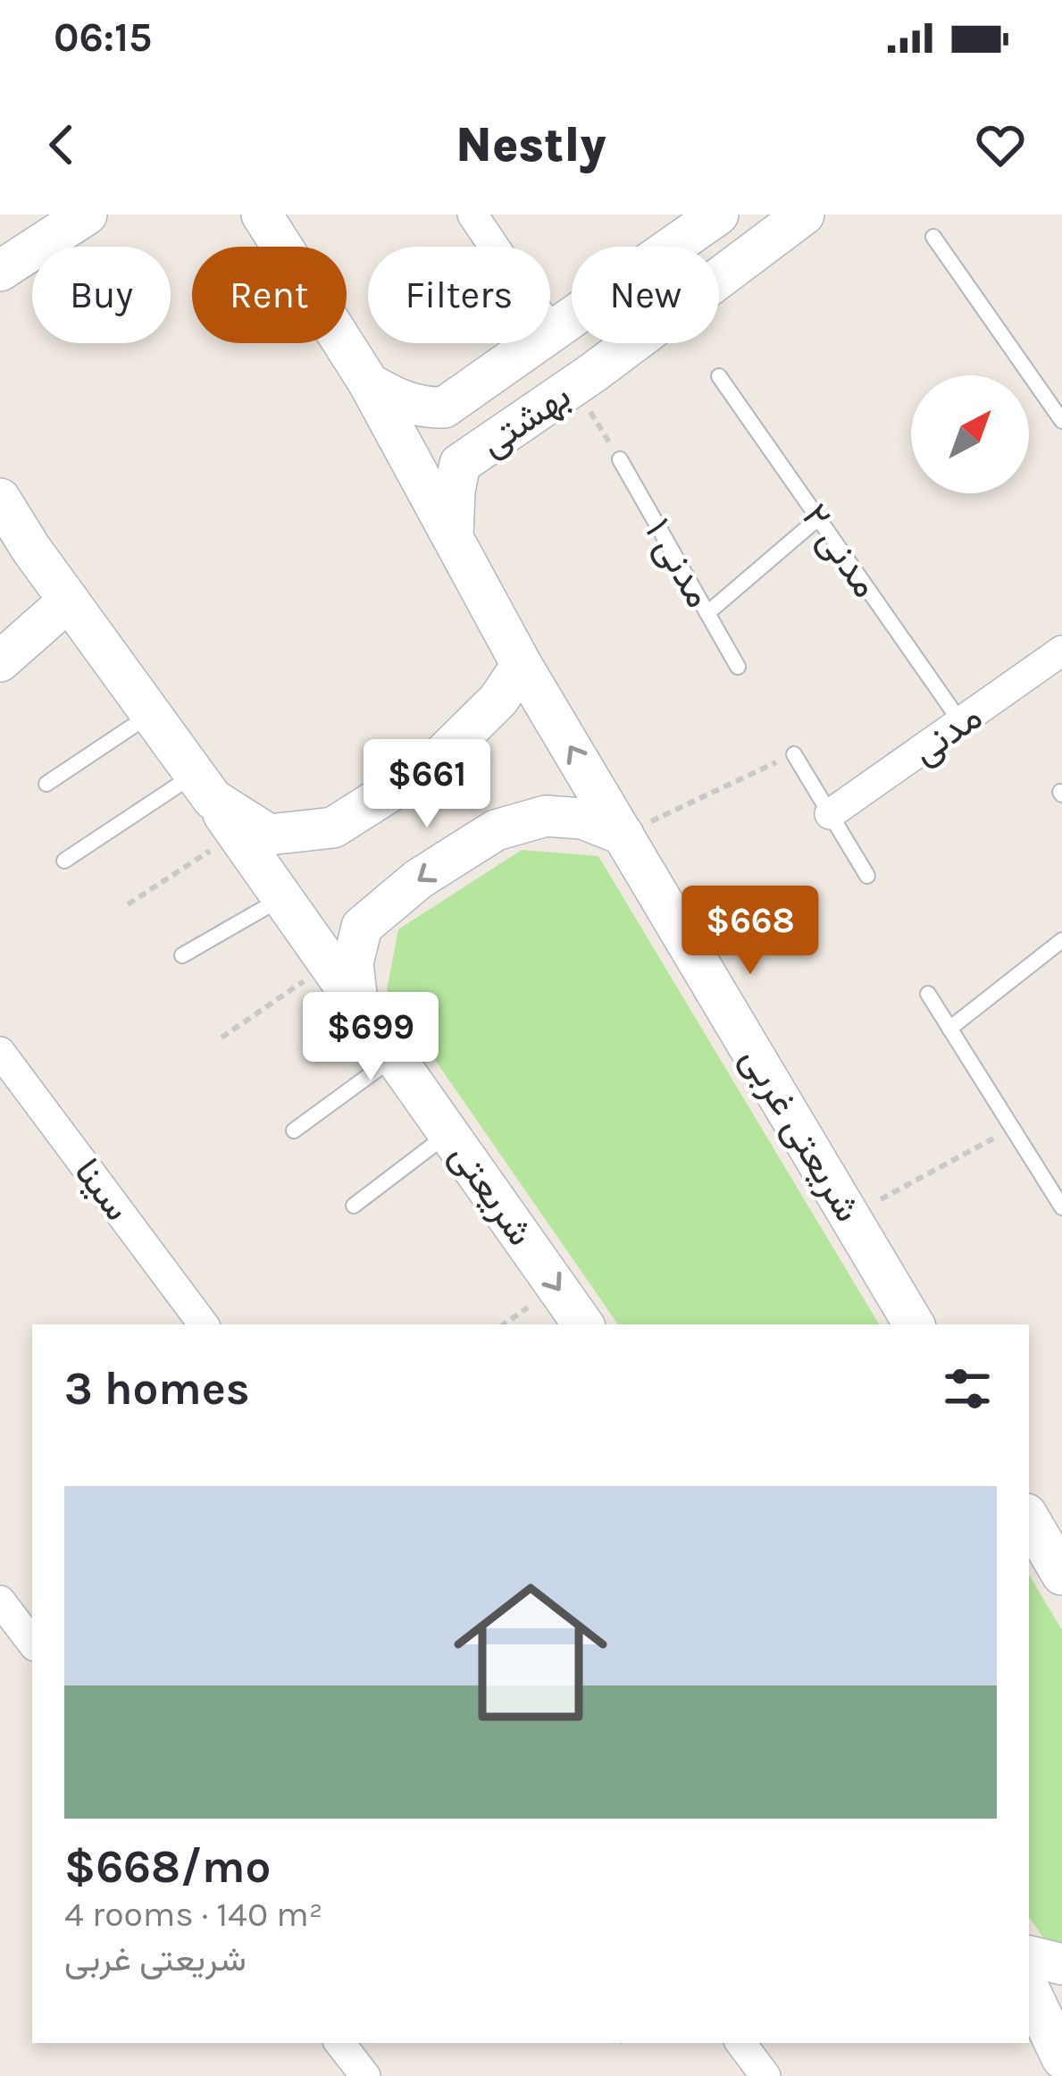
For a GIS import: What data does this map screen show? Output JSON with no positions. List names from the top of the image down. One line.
{"streets":{"main road":["بهشتی","شریعتی غربی","شریعتی"],"street":["مدنی","سینا"],"lane":["مدنی ۲","مدنی ۱"]},"crossings":[["بهشتی","شریعتی غربی"],["مدنی ۲","مدنی"]],"north":"top right","page":{"status":"06:15","header":"Nestly","chip":["Buy","Rent","Filters","New"],"price":["$661","$668","$699"],"heading":"3 homes","list":[{"name":"$668/mo","note":"4 rooms · 140 m² · شریعتی غربی"}]}}
